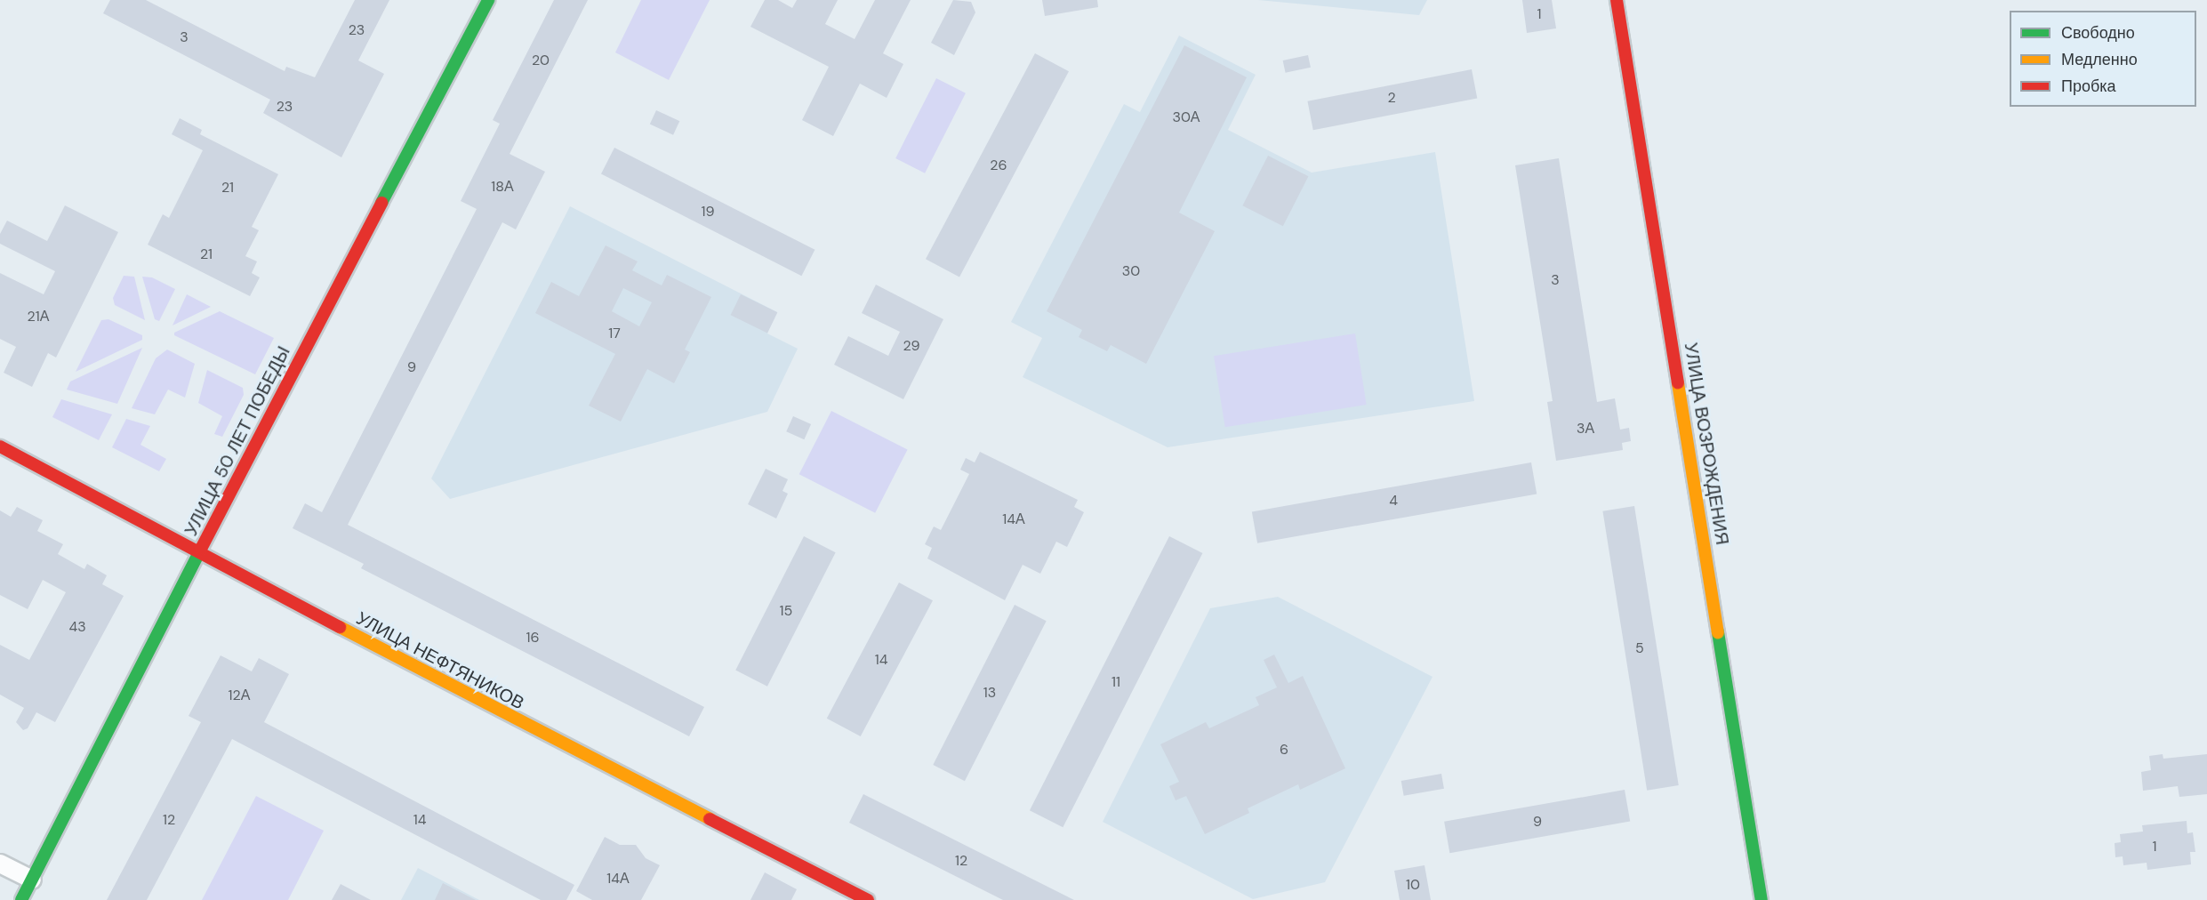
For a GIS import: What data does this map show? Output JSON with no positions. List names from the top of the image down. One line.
{"streets":{"street":["УЛИЦА 50 ЛЕТ ПОБЕДЫ","УЛИЦА ВОЗРОЖДЕНИЯ","УЛИЦА НЕФТЯНИКОВ"]},"crossings":[["УЛИЦА 50 ЛЕТ ПОБЕДЫ","УЛИЦА НЕФТЯНИКОВ"]],"house_numbers":["1","23","3","20","2","23","30А","26","18А","21","19","21","30","3","21А","17","29","9","3А","4","14А","15","43","16","5","14","11","13","12А","6","12","14","9","1","12","14А","10"],"legend":["Свободно","Медленно","Пробка"]}
